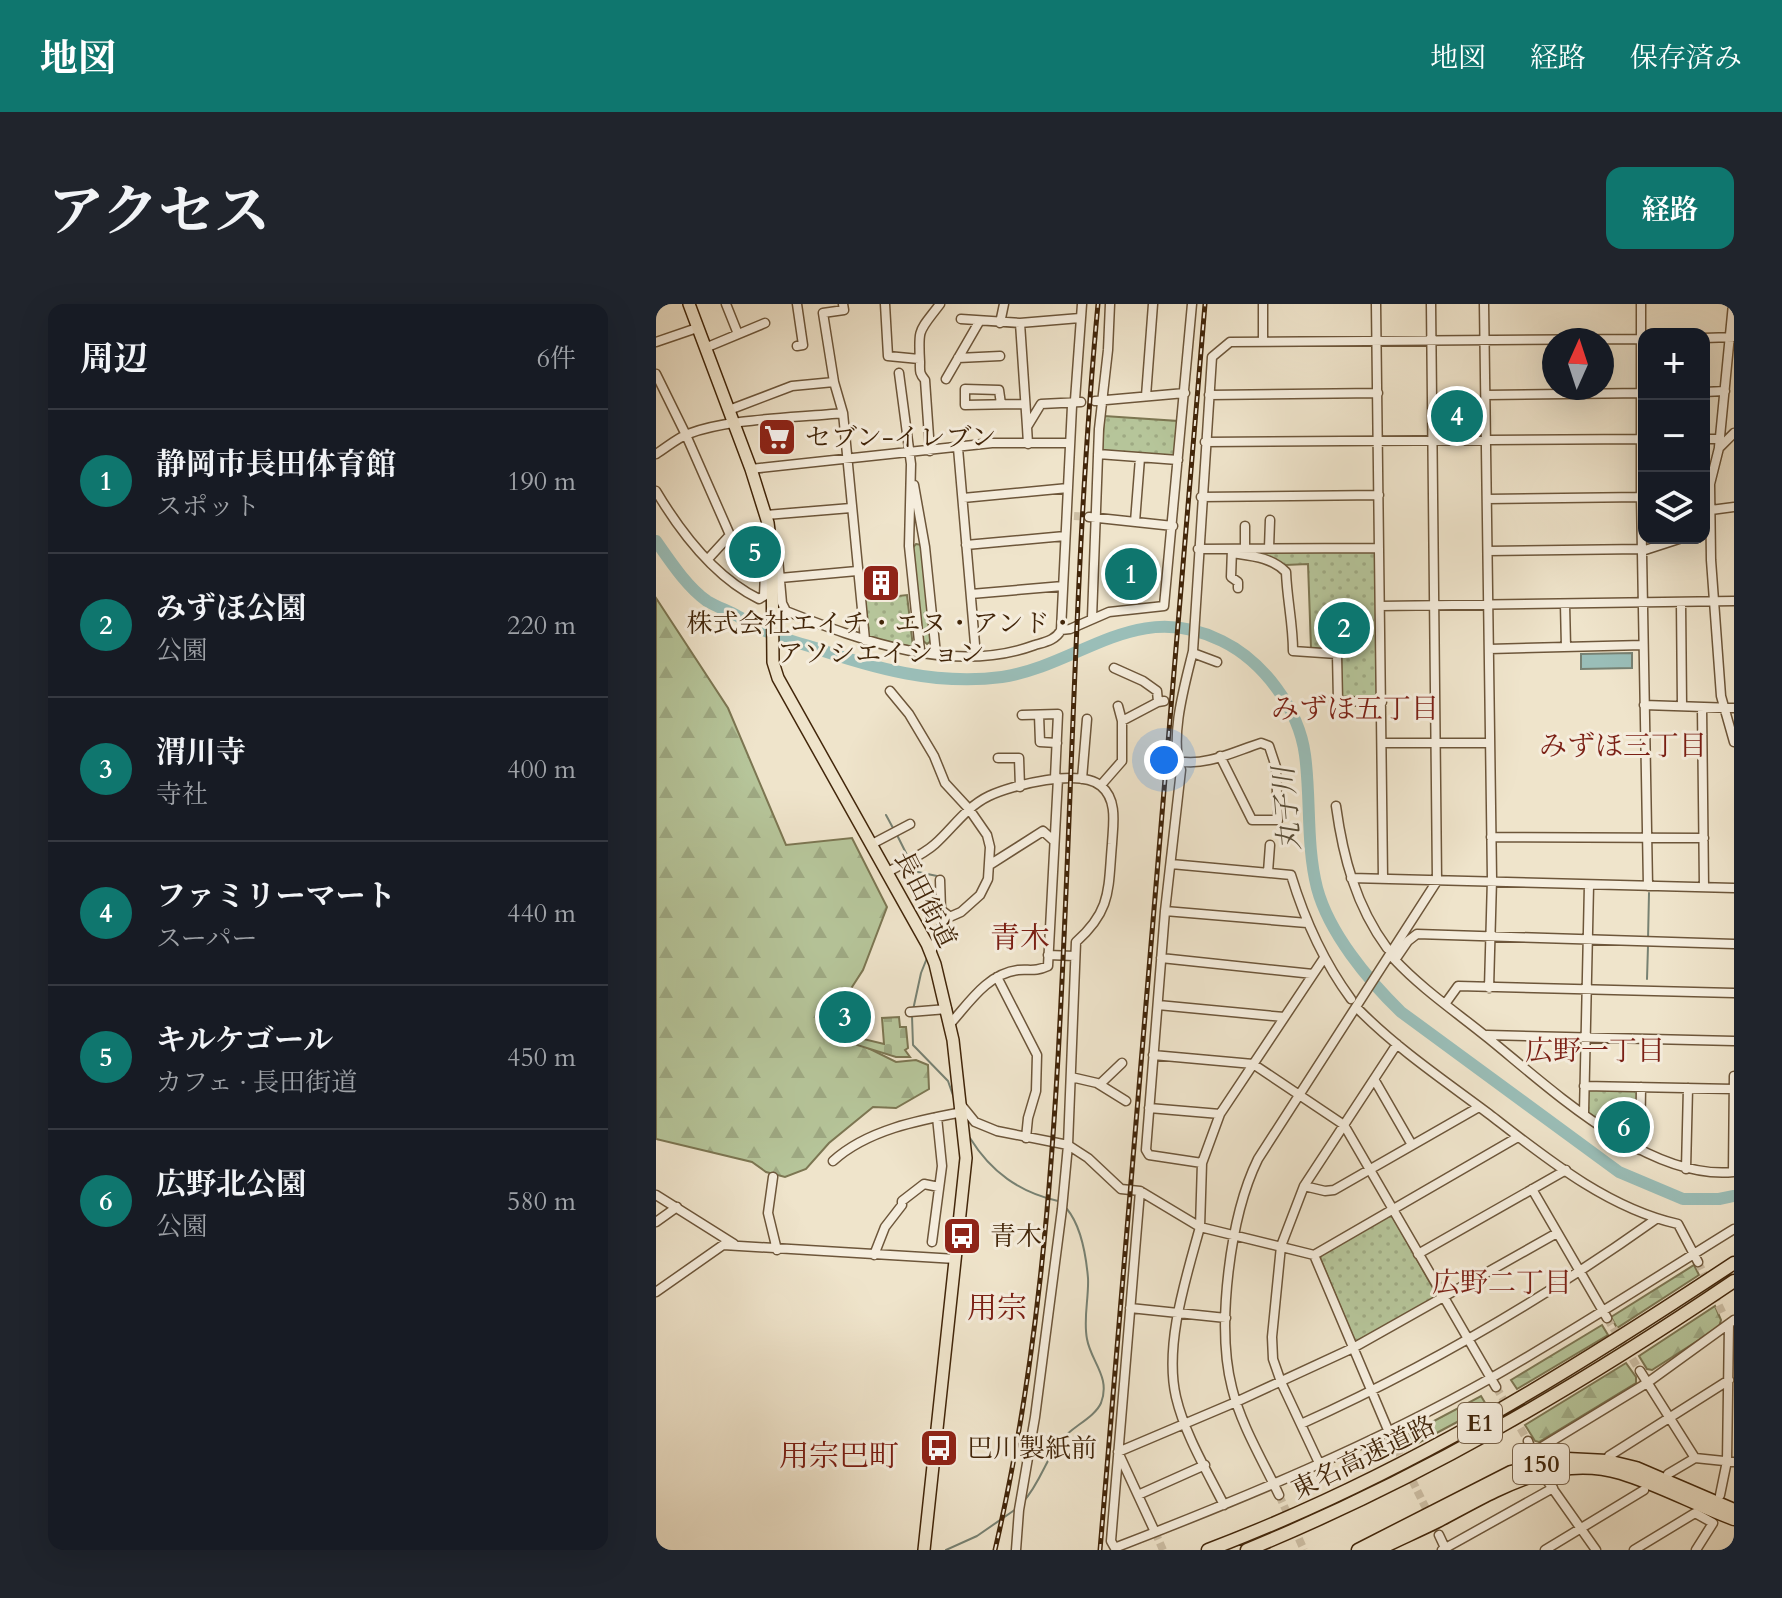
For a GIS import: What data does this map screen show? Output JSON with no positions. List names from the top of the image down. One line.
{"streets":{"highway":["E1","東名高速道路","150"],"main road":["長田街道"]},"districts":["みずほ五丁目","みずほ三丁目","青木","広野一丁目","広野二丁目","用宗","用宗巴町"],"water":["丸子川"],"places":{"supermarket":["セブン-イレブン"],"building":["株式会社エイチ・エヌ・アンド・ アソシエイション"],"bus stop":["青木","巴川製紙前"]},"north":"top","page":{"header":"地図","nav":["地図","経路","保存済み"],"title":"アクセス","buttons":"経路","heading":["周辺","6件"],"map_buttons":["+","−"],"pins":["4","5","1","2","3","6"],"list":[{"mark":"1","name":"静岡市長田体育館","note":"スポット","value":"190 m"},{"mark":"2","name":"みずほ公園","note":"公園","value":"220 m"},{"mark":"3","name":"渭川寺","note":"寺社","value":"400 m"},{"mark":"4","name":"ファミリーマート","note":"スーパー","value":"440 m"},{"mark":"5","name":"キルケゴール","note":"カフェ · 長田街道","value":"450 m"},{"mark":"6","name":"広野北公園","note":"公園","value":"580 m"}]}}
